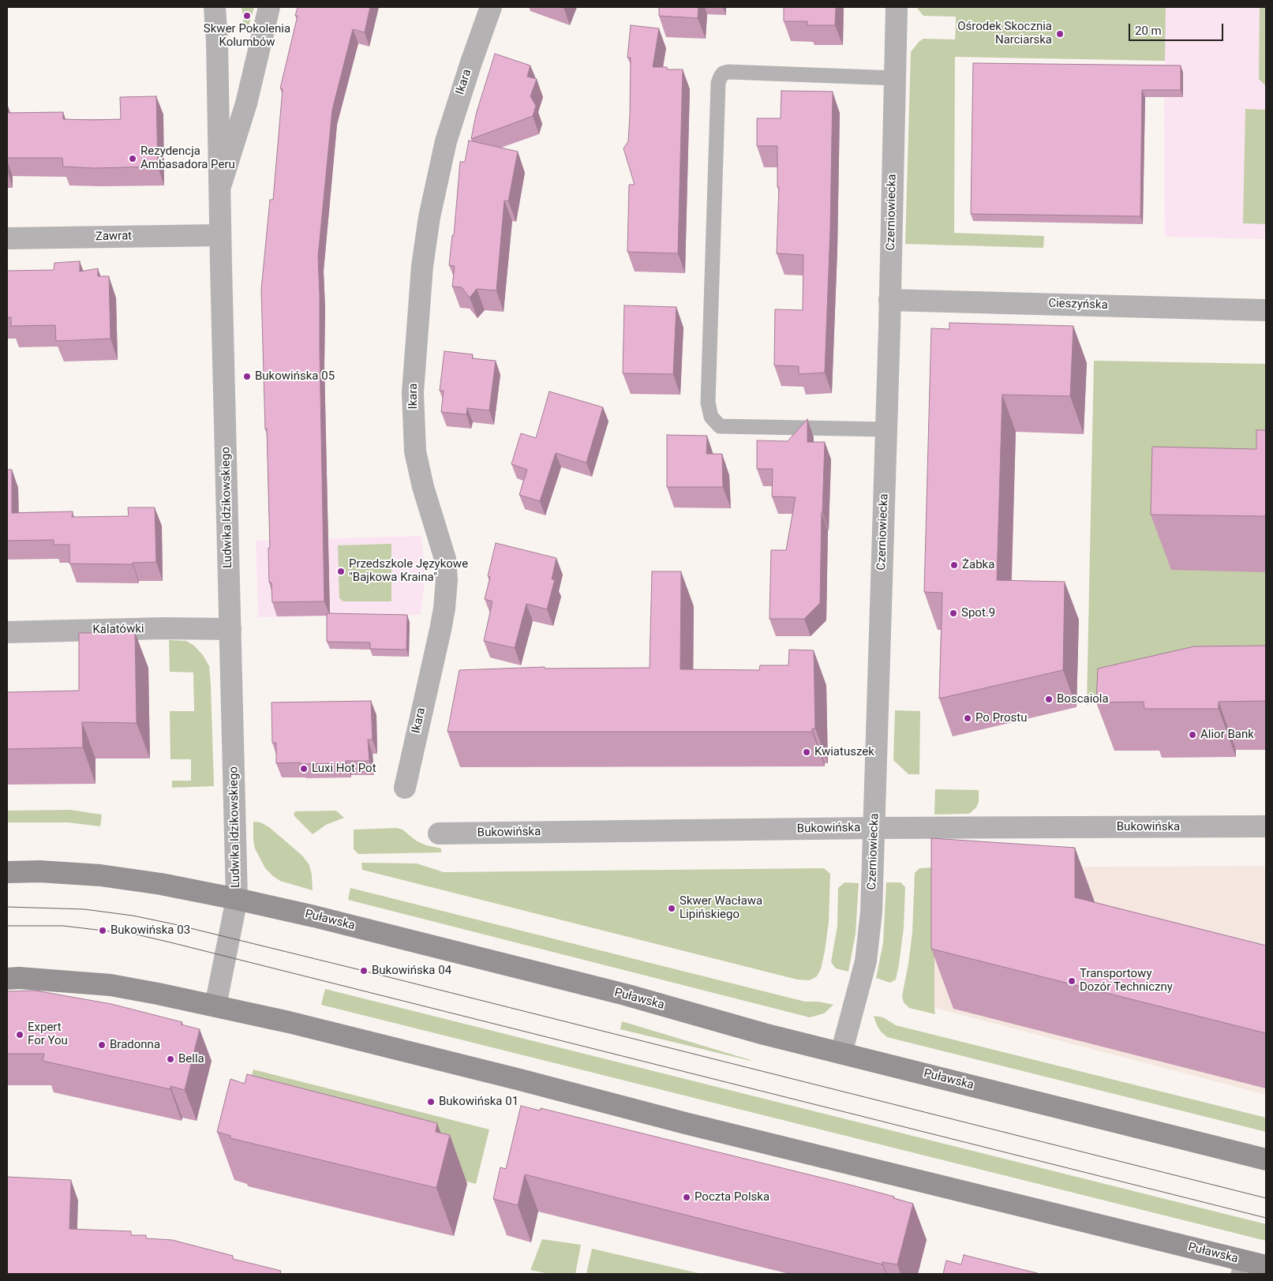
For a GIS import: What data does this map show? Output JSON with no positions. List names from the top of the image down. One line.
{"streets":{"main road":["Puławska"],"street":["Ikara","Czerniowiecka","Zawrat","Cieszyńska","Ludwika Idzikowskiego","Kalatówki","Bukowińska"]},"crossings":[["Czerniowiecka","Cieszyńska"],["Czerniowiecka","Bukowińska"],["Czerniowiecka","Puławska"],["Zawrat","Ludwika Idzikowskiego"],["Ludwika Idzikowskiego","Kalatówki"],["Ludwika Idzikowskiego","Puławska"]],"places":["Skwer Pokolenia Kolumbów","Ośrodek Skocznia Narciarska","Rezydencja Ambasadora Peru","Bukowińska 05","Żabka","Przedszkole Językowe \"Bajkowa Kraina\"","Spot.9","Boscaiola","Po Prostu","Alior Bank","Kwiatuszek","Luxi Hot Pot","Skwer Wacława Lipińskiego","Bukowińska 03","Bukowińska 04","Transportowy Dozór Techniczny","Expert For You","Bradonna","Bella","Bukowińska 01","Poczta Polska"],"scale_bar":"20 m"}
